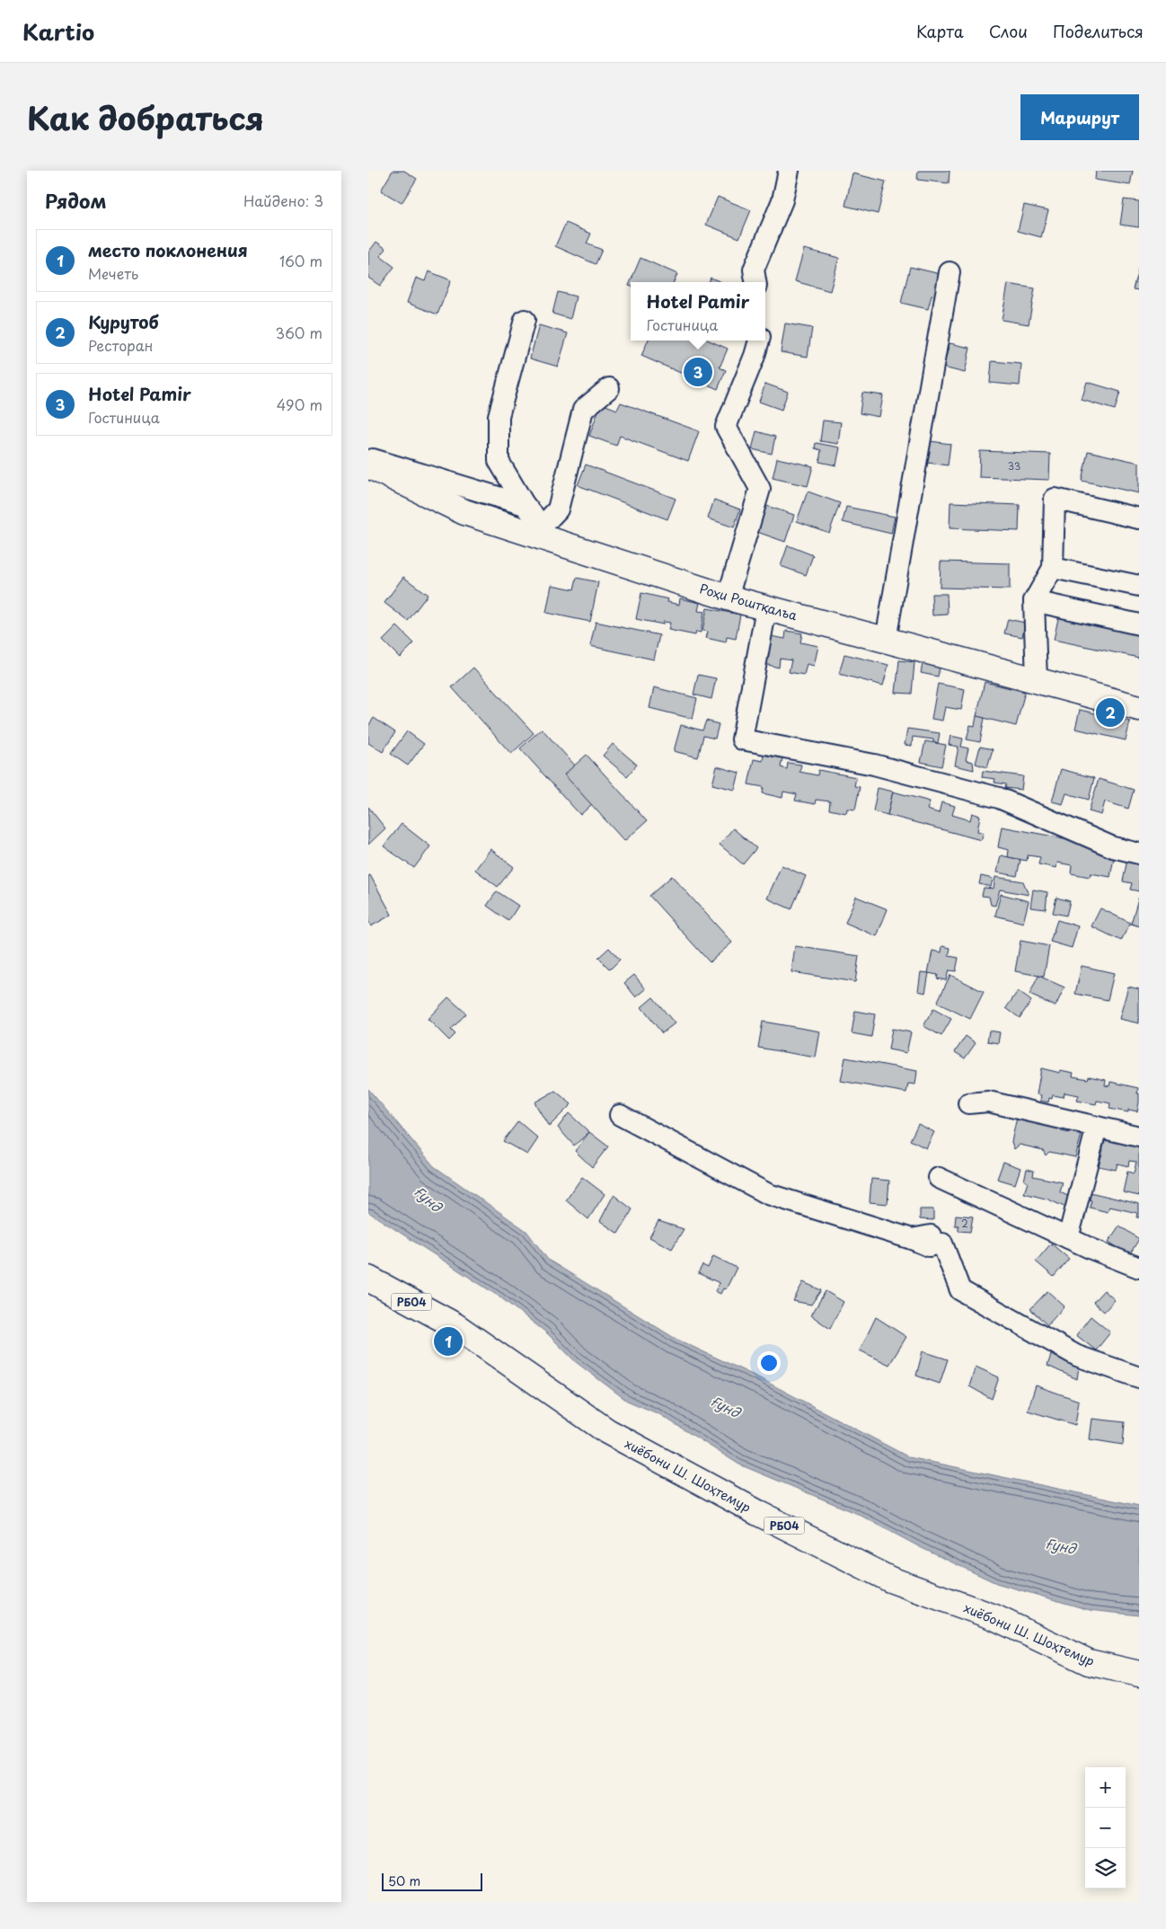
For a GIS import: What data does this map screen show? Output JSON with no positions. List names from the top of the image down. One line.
{"streets":{"main road":["Роҳи Роштқалъа","РБ04","хиёбони Ш. Шоҳтемур"]},"water":["Ғунд"],"house_numbers":["33","2"],"scale_bar":"50 m","page":{"header":"Kartio","nav":["Карта","Слои","Поделиться"],"title":"Как добраться","buttons":"Маршрут","heading":["Рядом","Найдено: 3"],"list":[{"mark":"1","name":"место поклонения","note":"Мечеть","value":"160 m"},{"mark":"2","name":"Курутоб","note":"Ресторан","value":"360 m"},{"mark":"3","name":"Hotel Pamir","note":"Гостиница","value":"490 m"}],"popup":["Hotel Pamir","Гостиница"],"pins":["3","2","1"],"map_buttons":["+","−"],"scale":"50 m"}}
